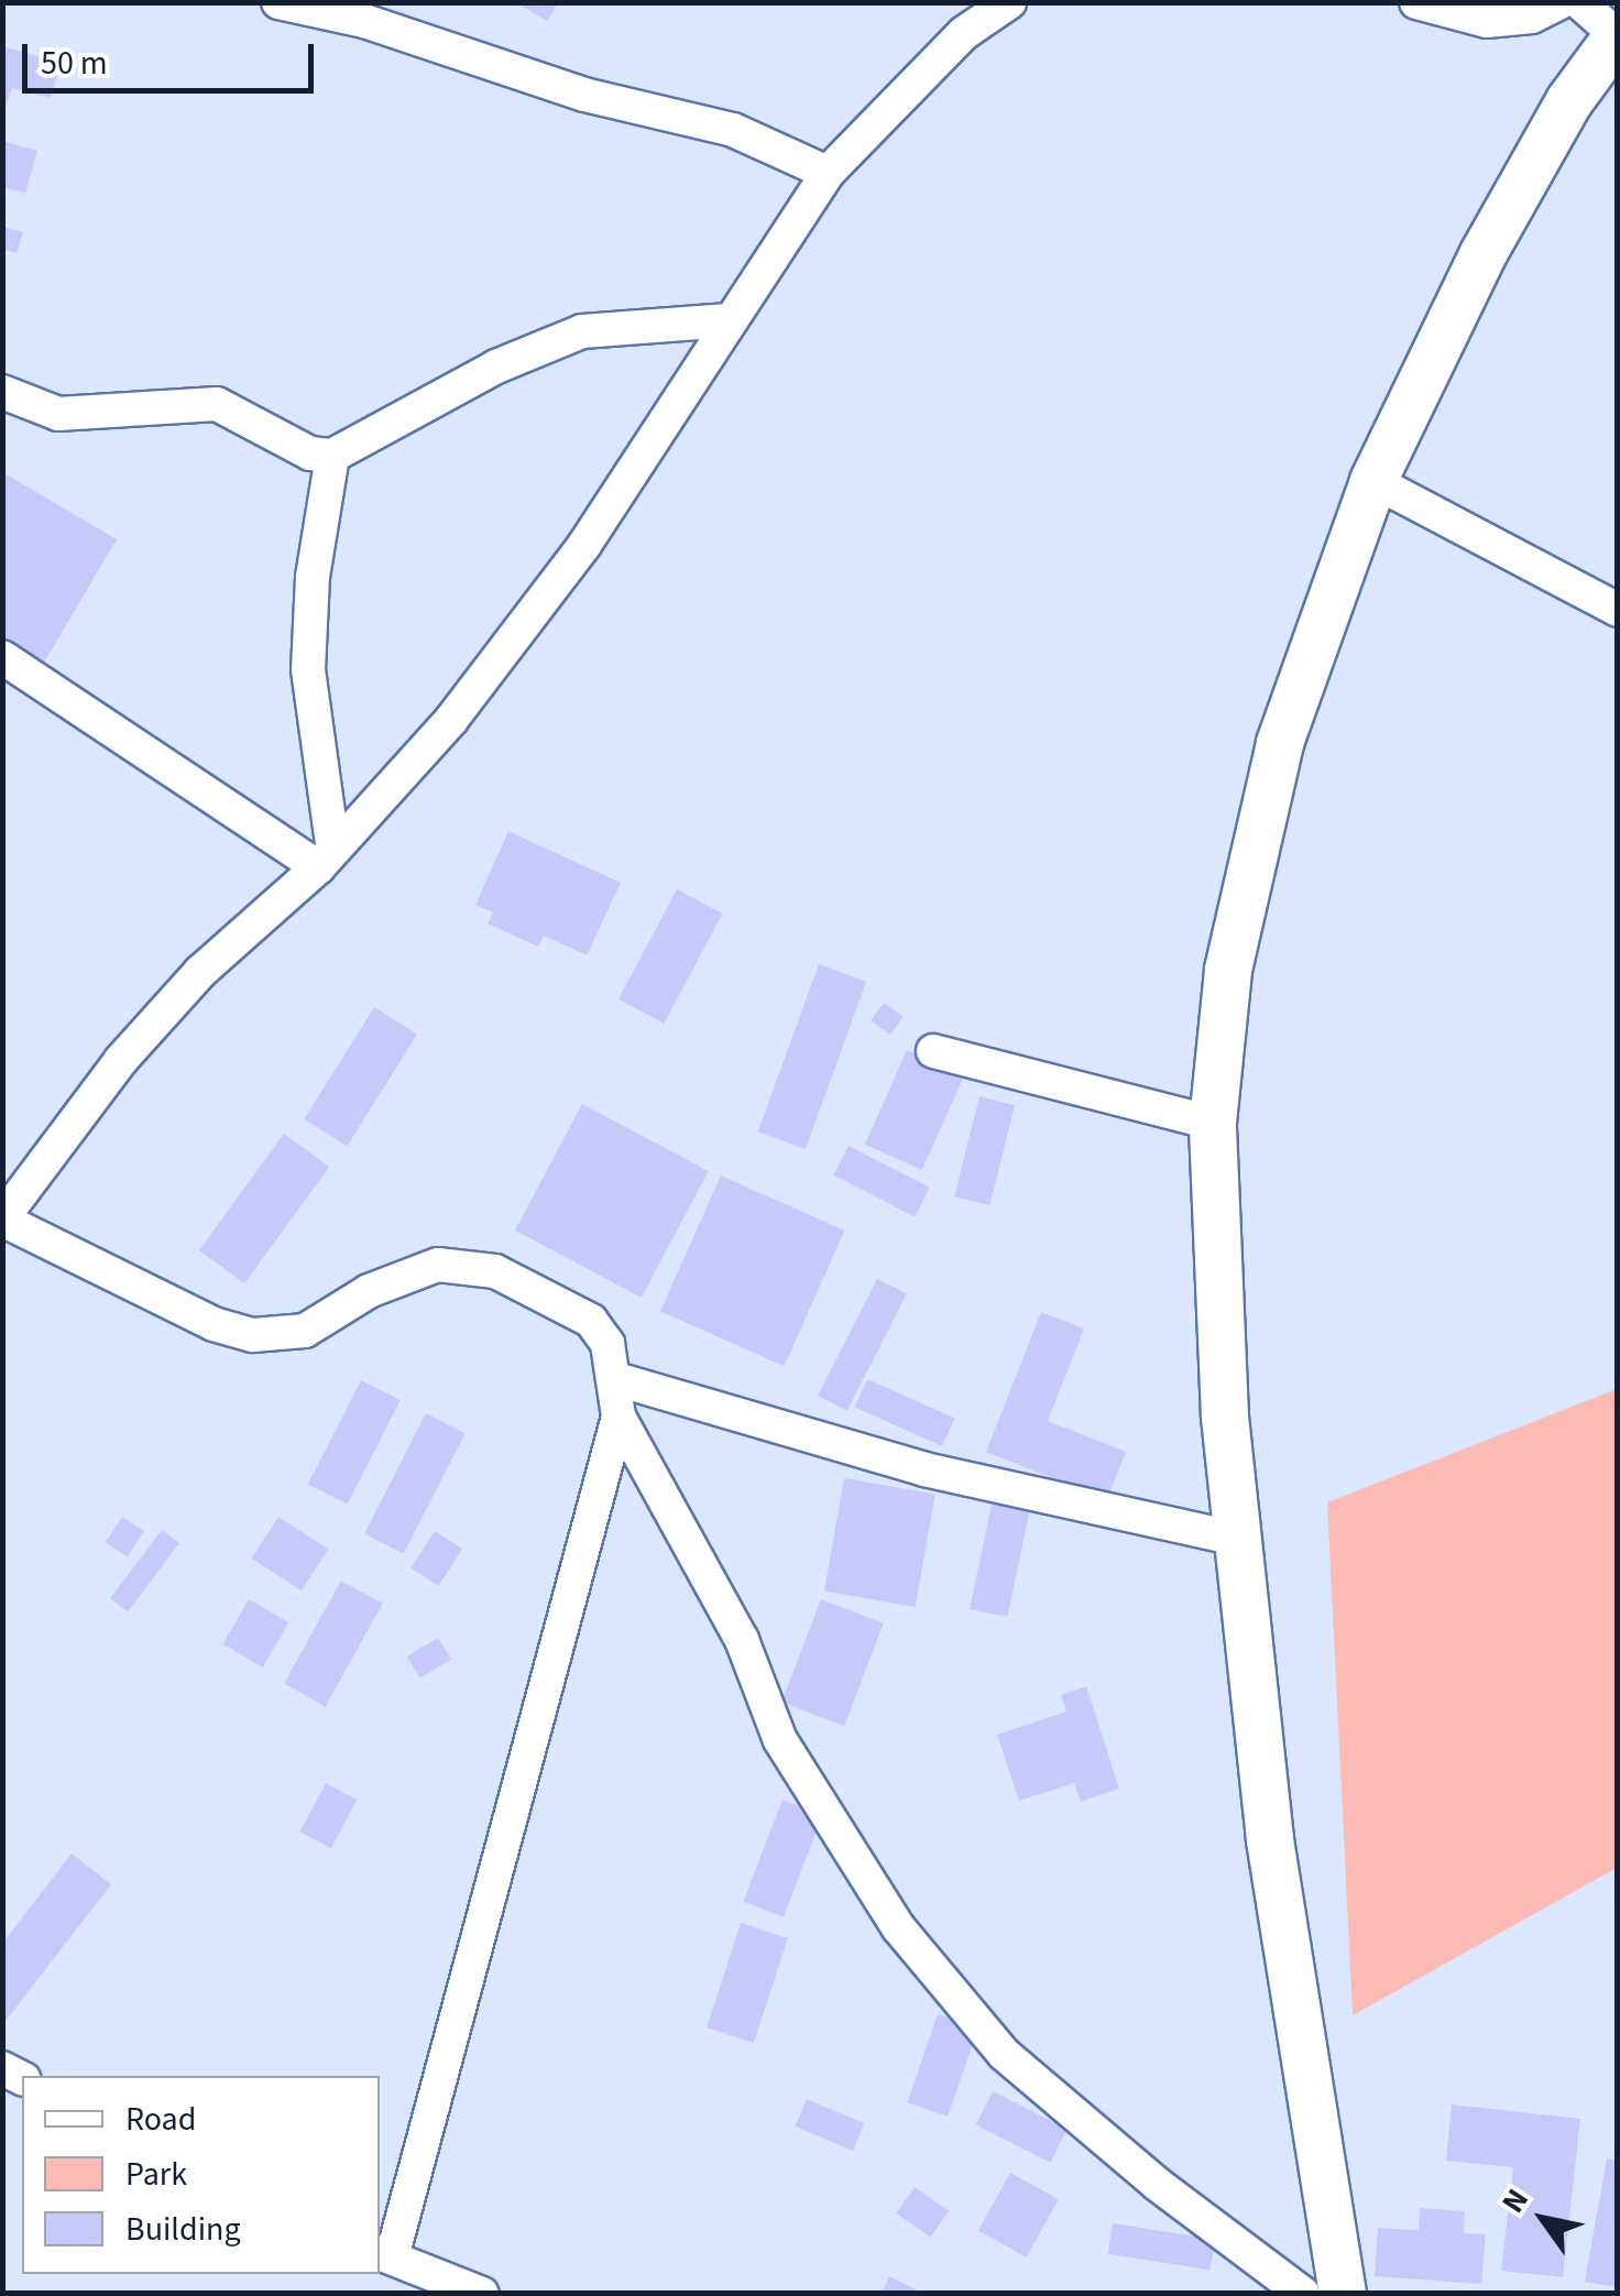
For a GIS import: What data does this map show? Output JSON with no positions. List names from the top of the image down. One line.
{"legend":["Road","Park","Building"],"scale_bar":"50 m","north":"top left"}
